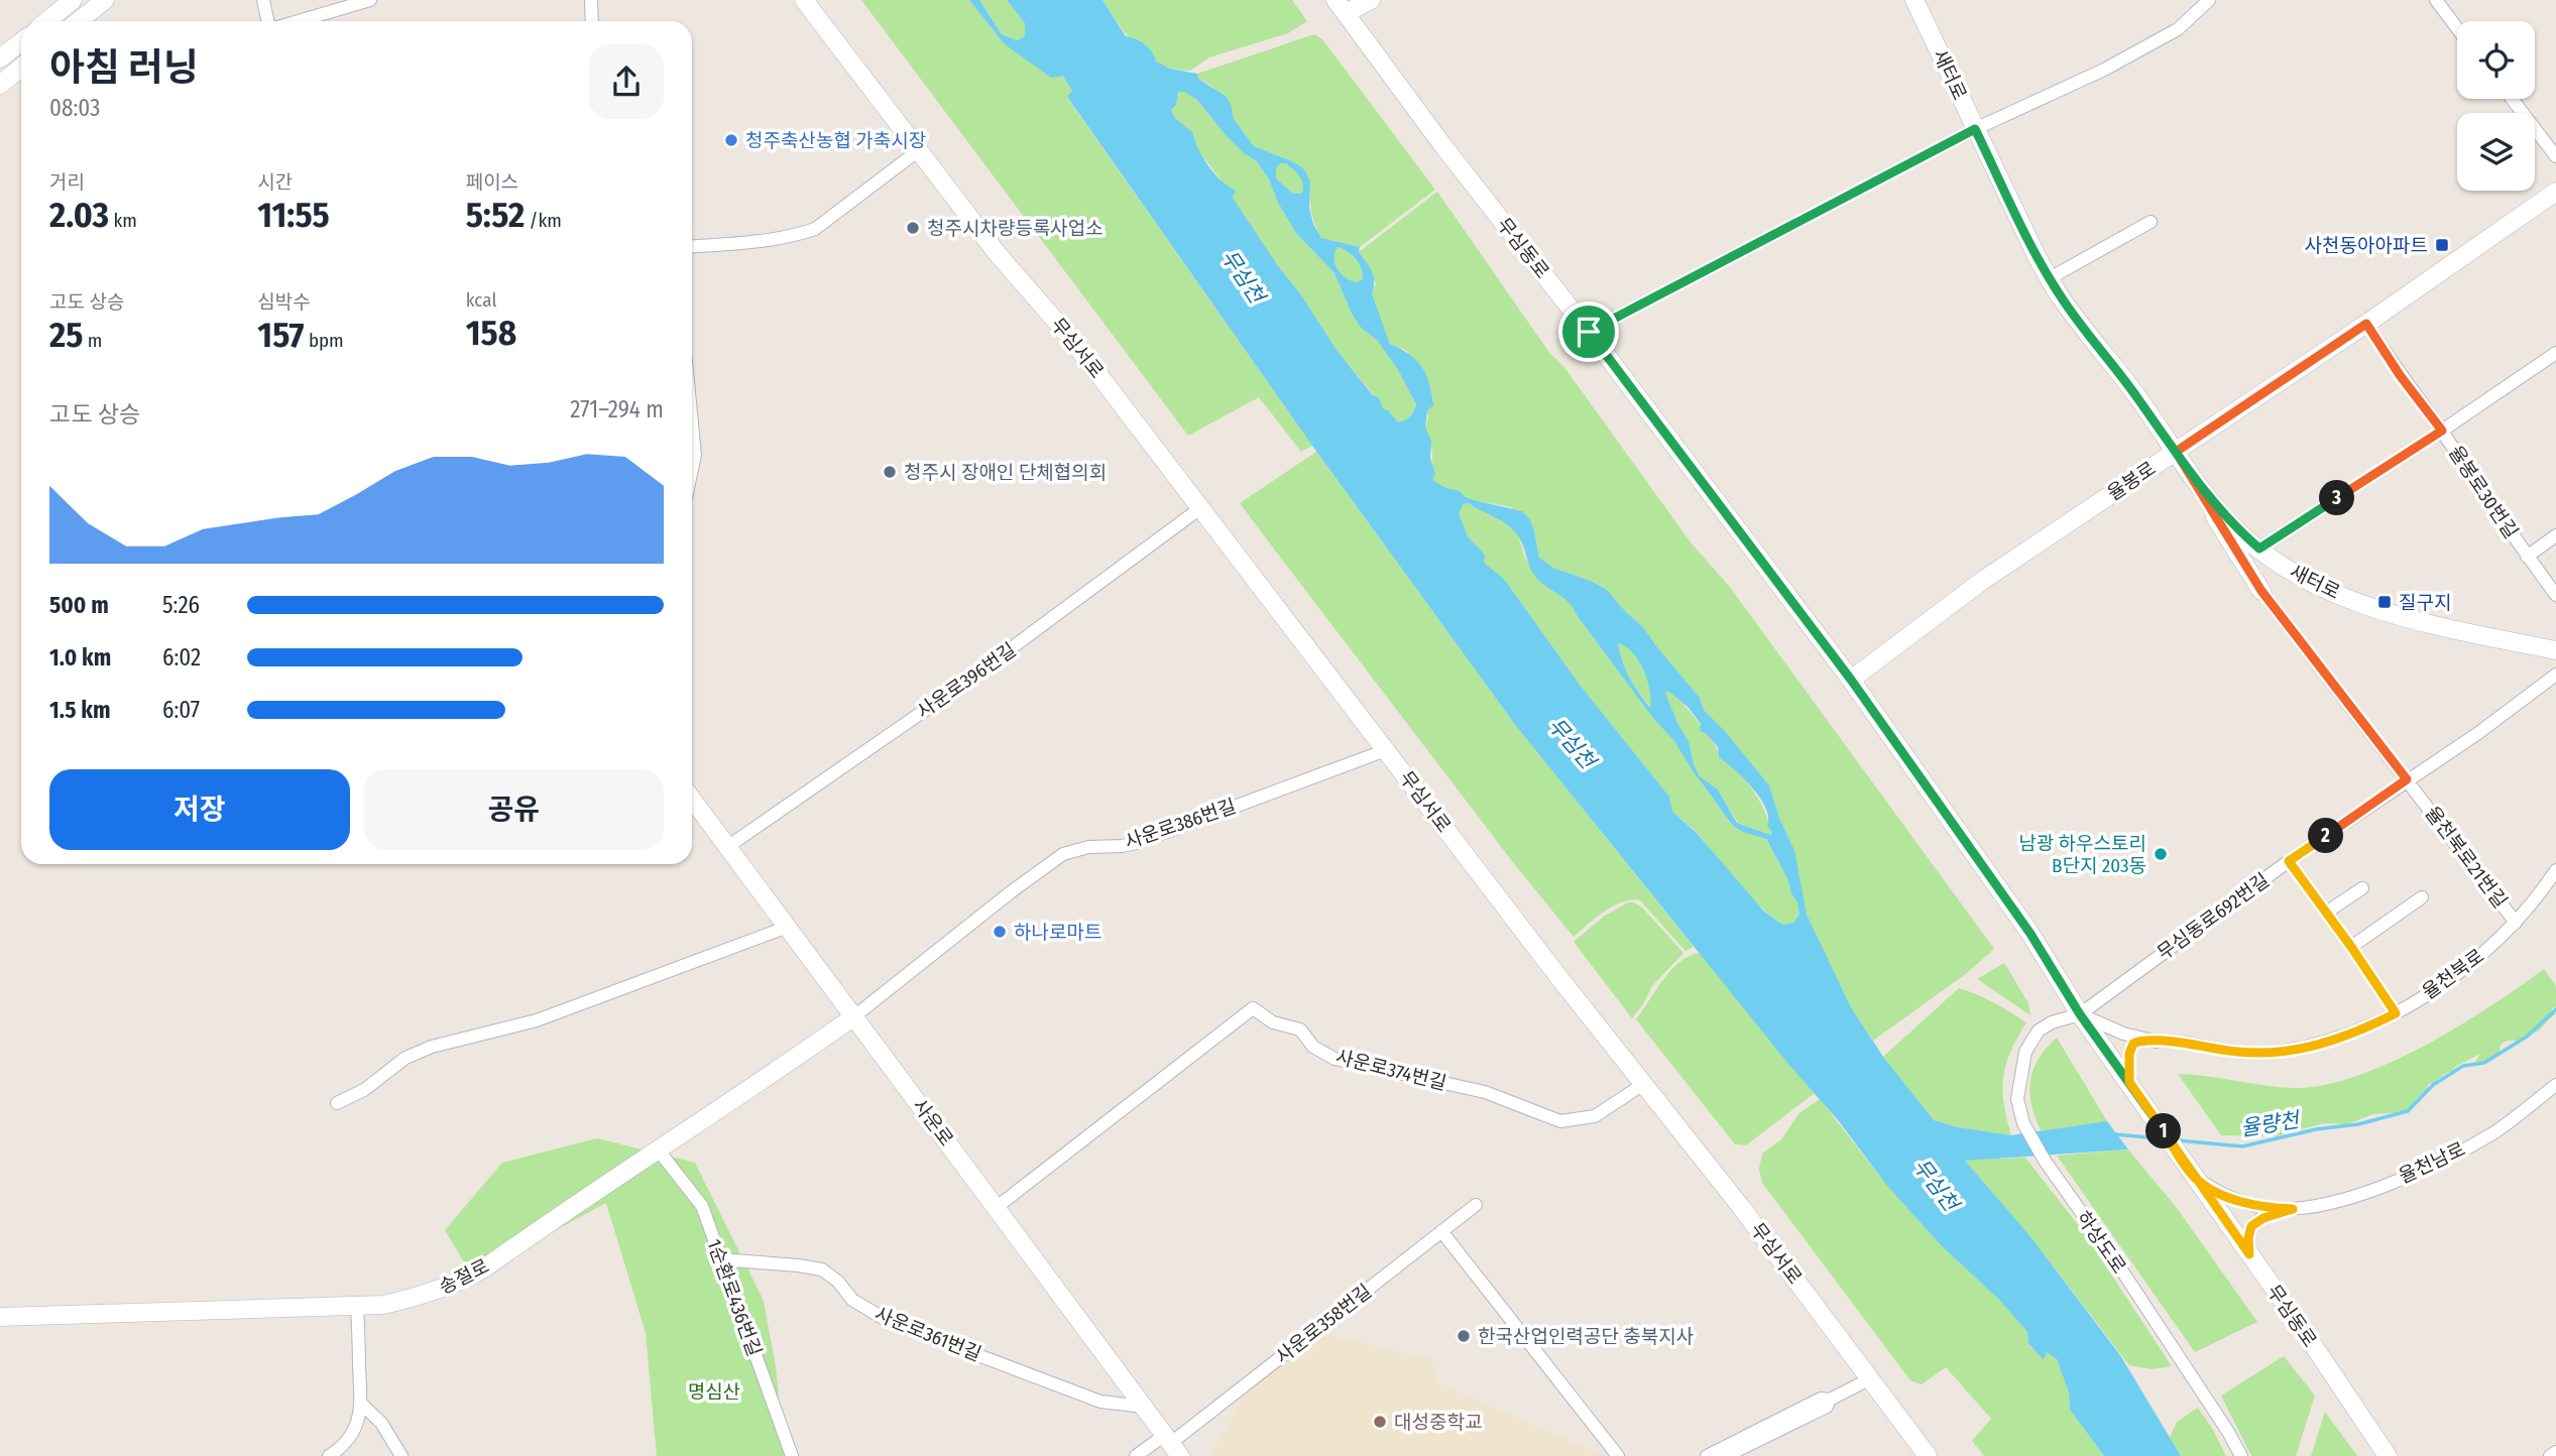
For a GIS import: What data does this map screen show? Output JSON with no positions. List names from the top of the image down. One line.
{"streets":{"street":["새터로","무심동로","무심서로","율봉로","율봉로30번길","사운로396번길","사운로386번길","율천북로21번길","무심동로692번길","율천북로","사운로374번길","사운로","율천남로","하상도로","송절로","1순환로436번길","사운로358번길","사운로361번길"]},"crossings":[["새터로","율봉로"],["무심동로","율봉로"],["무심동로","무심동로692번길"],["무심동로","하상도로"],["무심서로","사운로396번길"],["무심서로","사운로386번길"],["무심서로","사운로374번길"],["율봉로","율봉로30번길"],["사운로396번길","사운로"],["사운로386번길","사운로"],["사운로386번길","송절로"],["율천북로21번길","무심동로692번길"],["율천북로21번길","율천북로"],["무심동로692번길","하상도로"],["사운로374번길","사운로"],["사운로","송절로"],["사운로","사운로358번길"],["사운로","사운로361번길"],["송절로","1순환로436번길"],["1순환로436번길","사운로361번길"]],"water":["무심천","율량천"],"parks":["명심산"],"places":{"other":["청주축산농협 가축시장","청주시차량등록사업소","청주시 장애인 단체협의회","남광 하우스토리 B단지 203동","하나로마트","한국산업인력공단 충북지사","대성중학교"],"transit":["사천동아아파트","질구지"]},"page":{"heading":["아침 러닝","08:03"],"stats":[["거리","2.03 km"],["시간","11:55"],["페이스","5:52 /km"],["고도 상승","25 m"],["심박수","157 bpm"],["kcal","158"]],"chart":["고도 상승","271–294 m"],"pins":["3","2","1"],"list":[{"name":"500 m","note":"5:26"},{"name":"1.0 km","note":"6:02"},{"name":"1.5 km","note":"6:07"}],"buttons":["저장","공유"]}}
